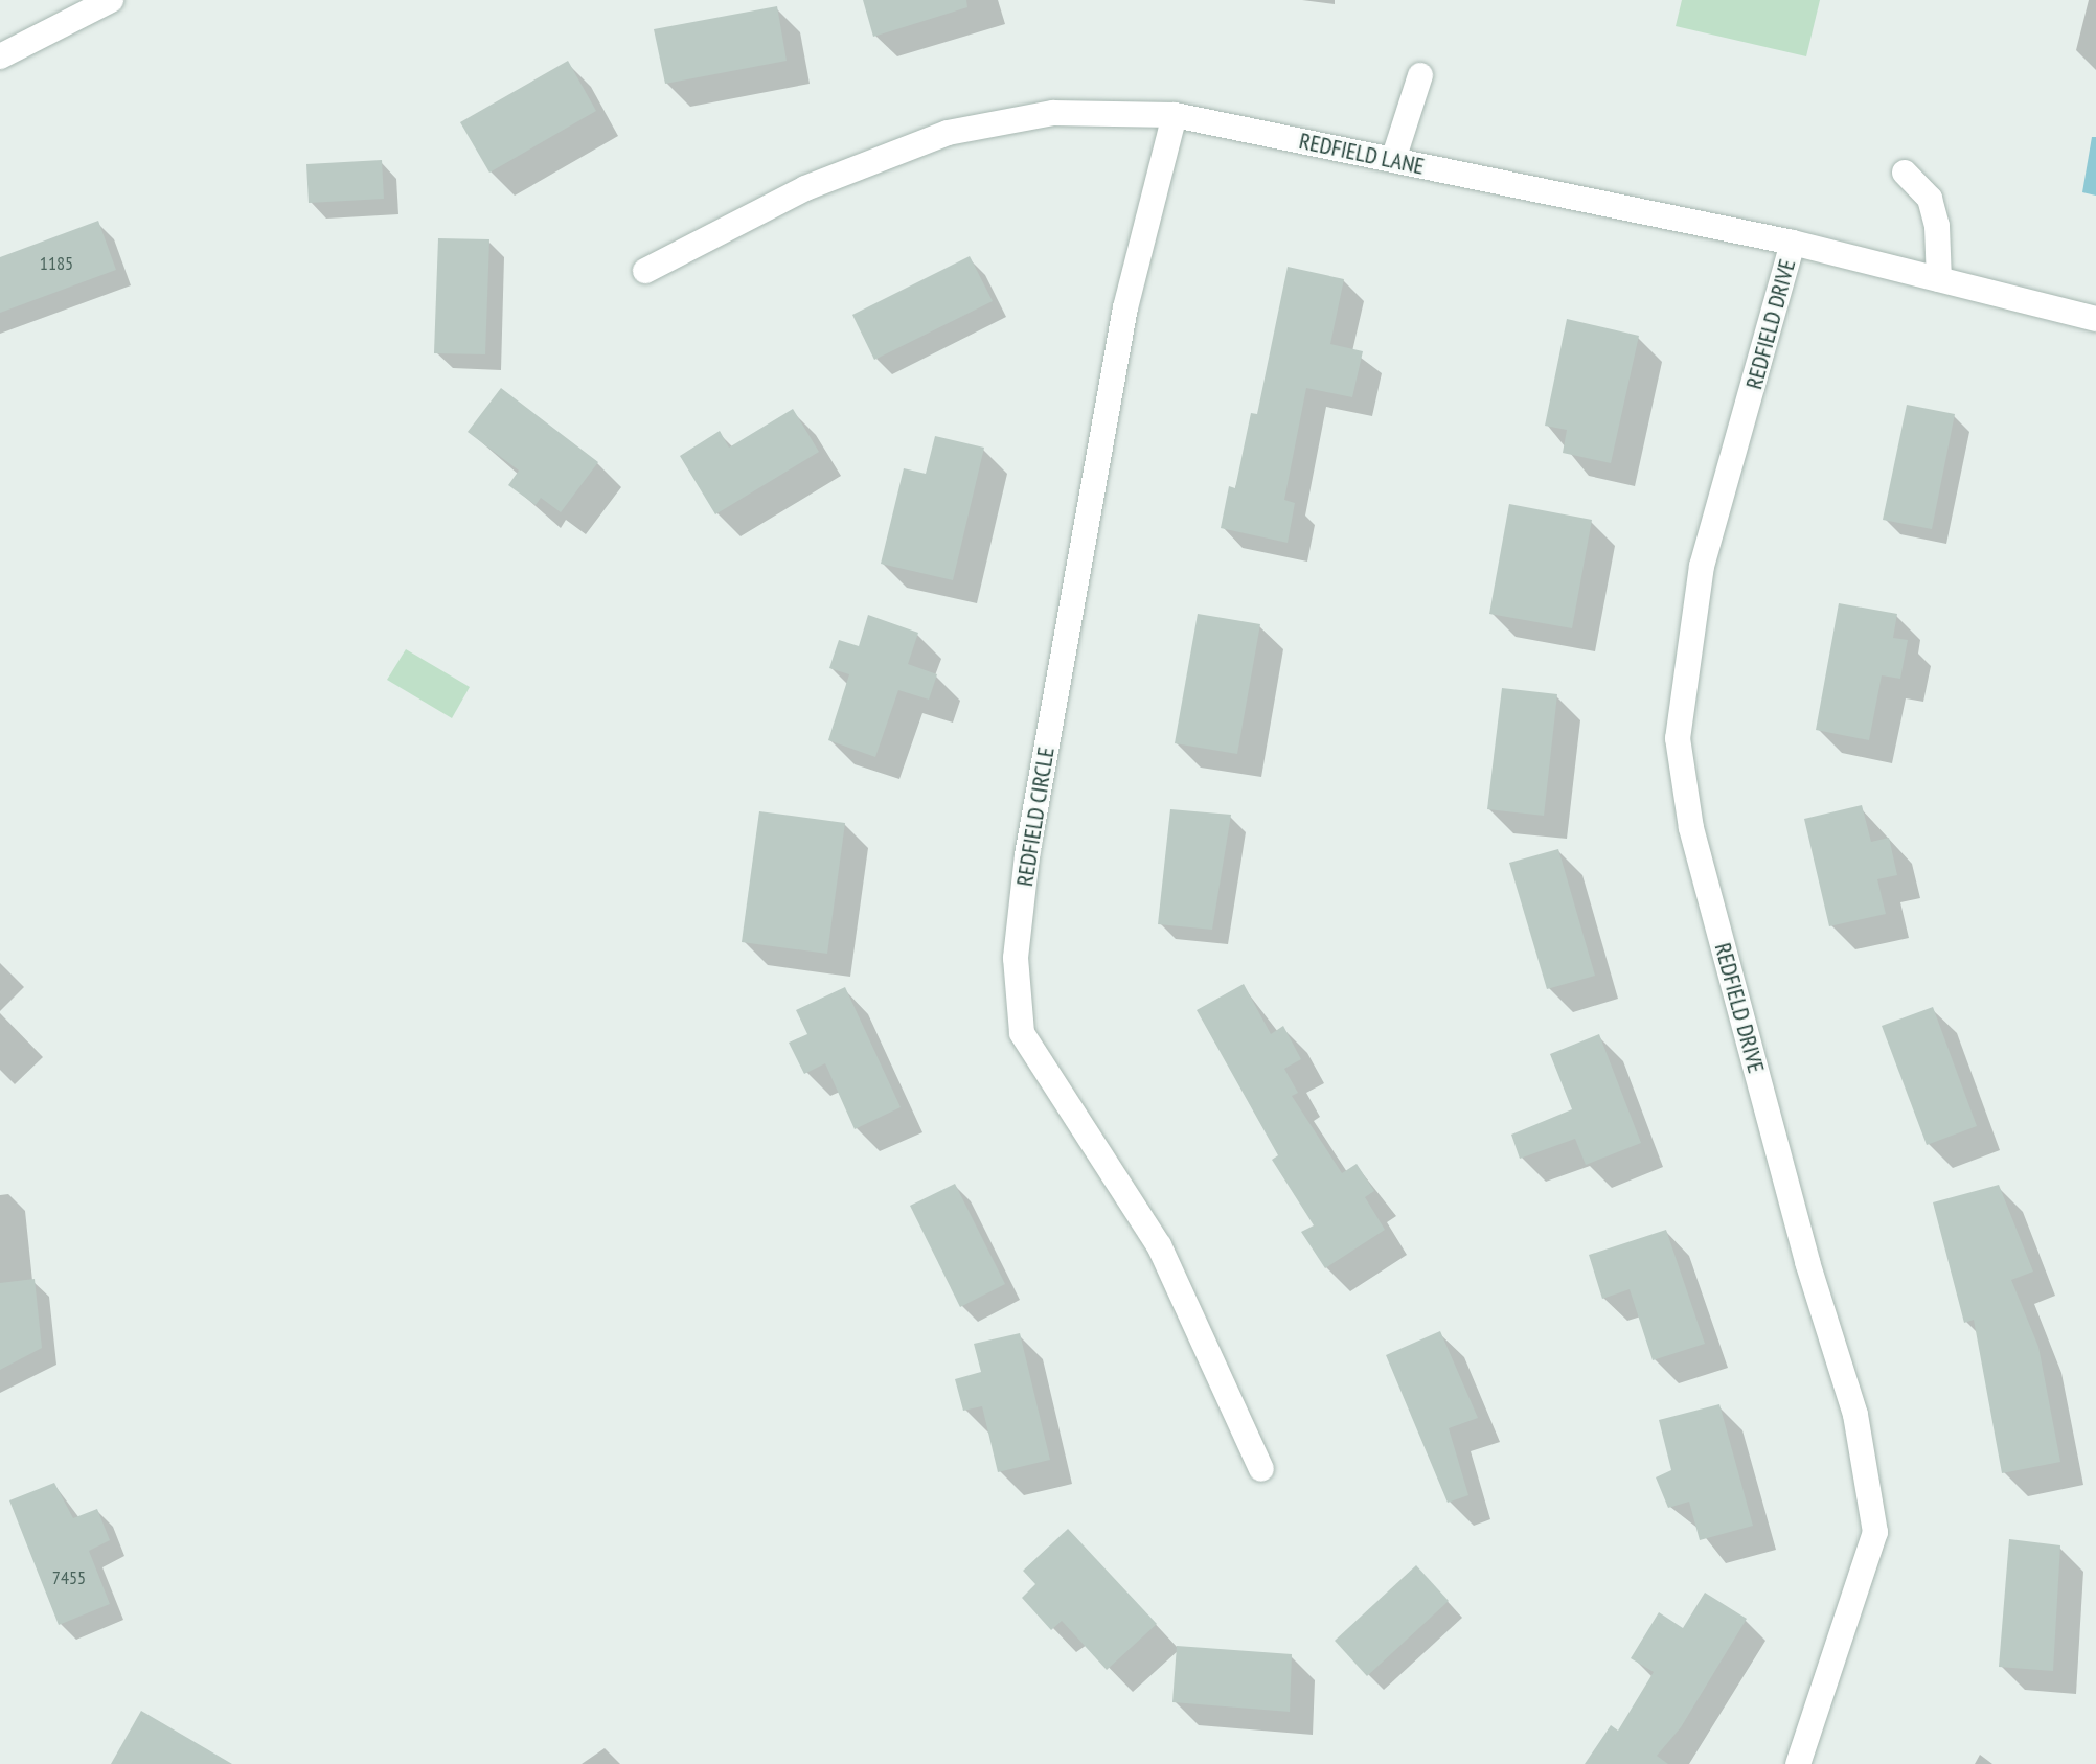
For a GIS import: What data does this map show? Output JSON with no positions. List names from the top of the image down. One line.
{"streets":{"street":["REDFIELD LANE","REDFIELD DRIVE","REDFIELD CIRCLE"]},"crossings":[["REDFIELD LANE","REDFIELD DRIVE"],["REDFIELD LANE","REDFIELD CIRCLE"]],"house_numbers":["1185","7455"]}
